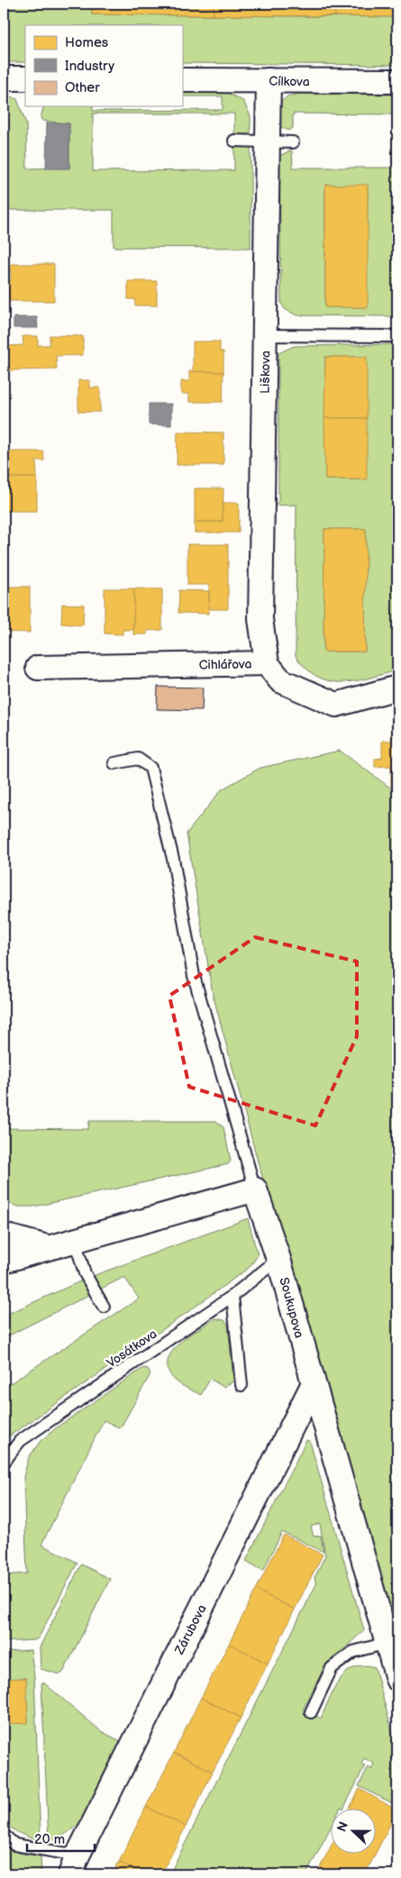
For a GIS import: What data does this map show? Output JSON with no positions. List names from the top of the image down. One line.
{"streets":{"street":["Cílkova","Liškova","Cihlářova","Soukupova","Zárubova"],"lane":["Vosátkova"]},"crossings":[["Cílkova","Liškova"],["Liškova","Cihlářova"],["Soukupova","Vosátkova"],["Soukupova","Zárubova"]],"legend":["Homes","Industry","Other"],"scale_bar":"20 m","north":"left"}
